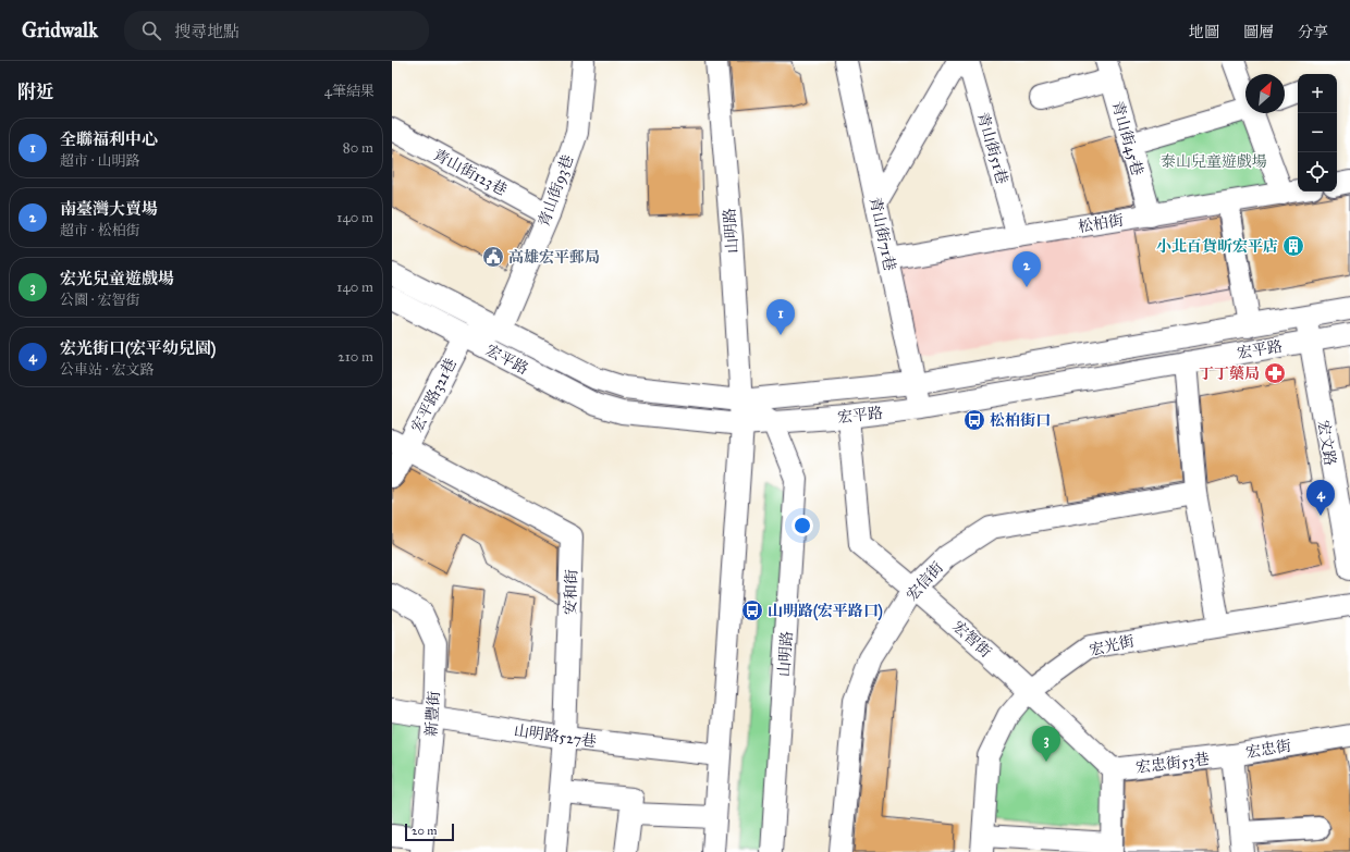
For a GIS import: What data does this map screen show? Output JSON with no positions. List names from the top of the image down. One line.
{"streets":{"street":["青山街45巷","青山街51巷","青山街123巷","青山街93巷","松柏街","山明路","青山街71巷","宏平路","宏平路321巷","宏文路","宏信街","安和街","宏智街","宏光街","新豐街","山明路527巷","宏忠街","宏忠街53巷"]},"crossings":[["青山街45巷","松柏街"],["青山街51巷","松柏街"],["青山街123巷","青山街93巷"],["青山街93巷","宏平路"],["松柏街","青山街71巷"],["山明路","宏平路"],["山明路","山明路527巷"],["青山街71巷","宏平路"],["宏平路","宏平路321巷"],["宏平路","宏文路"],["宏平路","宏智街"],["宏平路321巷","安和街"],["宏信街","宏智街"],["安和街","山明路527巷"],["宏智街","宏光街"],["宏智街","宏忠街53巷"],["新豐街","山明路527巷"],["宏忠街","宏忠街53巷"]],"parks":["泰山兒童遊戲場"],"places":{"building":["小北百貨昕宏平店"],"public building":["高雄宏平郵局"],"pharmacy":["丁丁藥局"],"bus stop":["松柏街口","山明路(宏平路口)"]},"scale_bar":"20 m","north":"top right","page":{"header":"Gridwalk","search":"搜尋地點","nav":["地圖","圖層","分享"],"heading":["附近","4筆結果"],"map_buttons":["+","−"],"list":[{"mark":"1","name":"全聯福利中心","note":"超市 · 山明路","value":"80 m"},{"mark":"2","name":"南臺灣大賣場","note":"超市 · 松柏街","value":"140 m"},{"mark":"3","name":"宏光兒童遊戲場","note":"公園 · 宏智街","value":"140 m"},{"mark":"4","name":"宏光街口(宏平幼兒園)","note":"公車站 · 宏文路","value":"210 m"}],"pins":["2","1","4","3"],"scale":"20 m"}}
